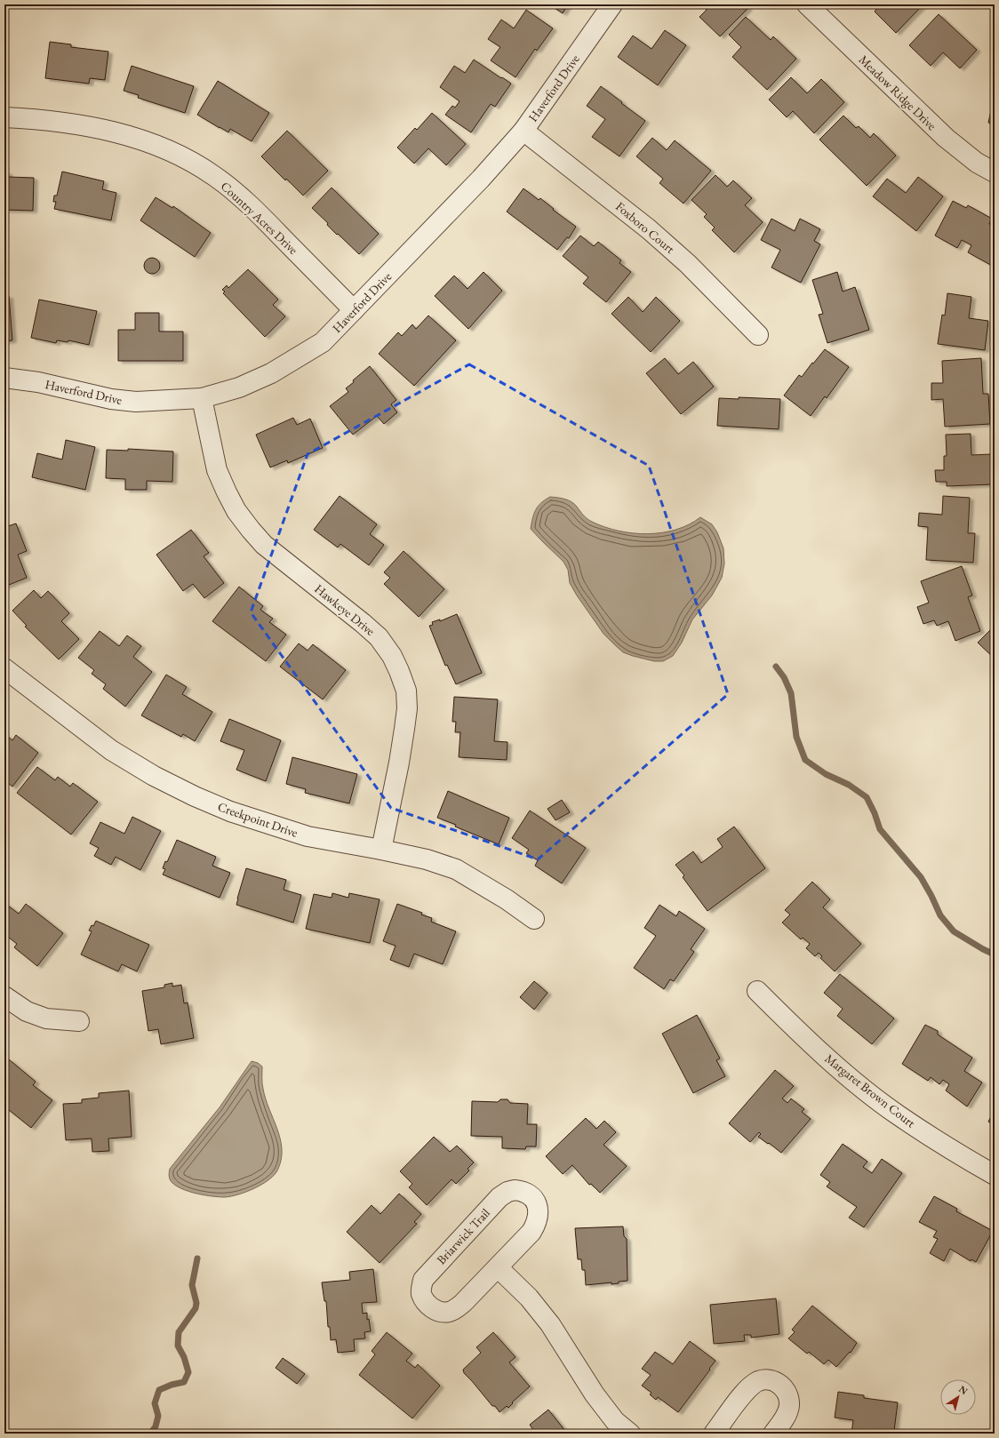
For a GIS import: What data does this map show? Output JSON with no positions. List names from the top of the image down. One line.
{"streets":{"street":["Haverford Drive","Meadow Ridge Drive","Country Acres Drive","Foxboro Court","Hawkeye Drive","Creekpoint Drive","Margaret Brown Court","Briarwick Trail"]},"crossings":[["Haverford Drive","Country Acres Drive"],["Haverford Drive","Foxboro Court"],["Haverford Drive","Hawkeye Drive"],["Hawkeye Drive","Creekpoint Drive"]],"north":"top right"}
